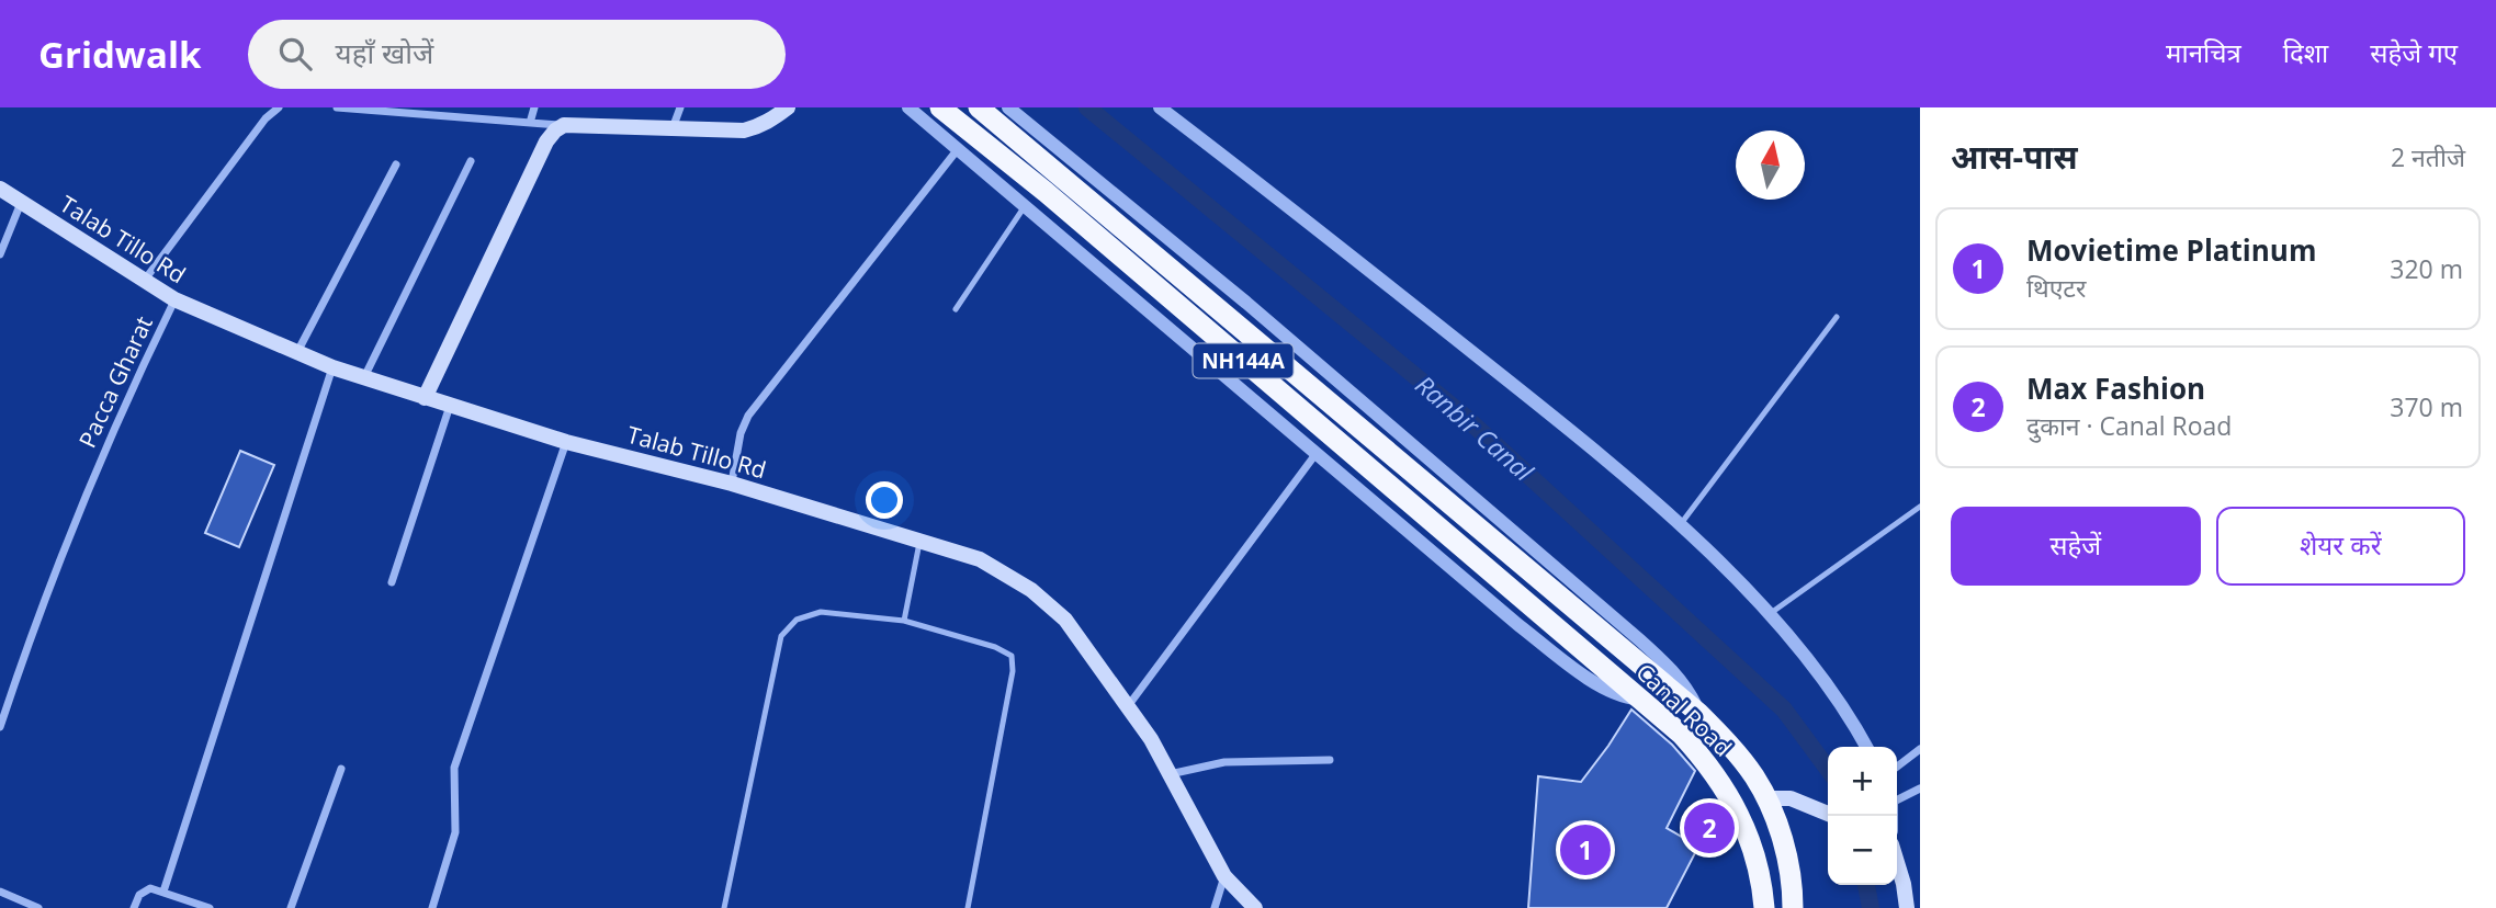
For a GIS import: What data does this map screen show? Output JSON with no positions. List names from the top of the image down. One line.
{"streets":{"highway":["NH144A","Canal Road"],"main road":["Talab Tillo Rd"],"street":["Pacca Gharat"]},"crossings":[["Talab Tillo Rd","Pacca Gharat"],["NH144A","Canal Road"]],"water":["Ranbir Canal"],"north":"top","page":{"header":"Gridwalk","search":"यहाँ खोजें","nav":["मानचित्र","दिशा","सहेजे गए"],"heading":["आस-पास","2 नतीजे"],"list":[{"mark":"1","name":"Movietime Platinum","note":"थिएटर","value":"320 m"},{"mark":"2","name":"Max Fashion","note":"दुकान · Canal Road","value":"370 m"}],"buttons":["सहेजें","शेयर करें"],"map_buttons":["+","−"],"pins":["2","1"]}}
